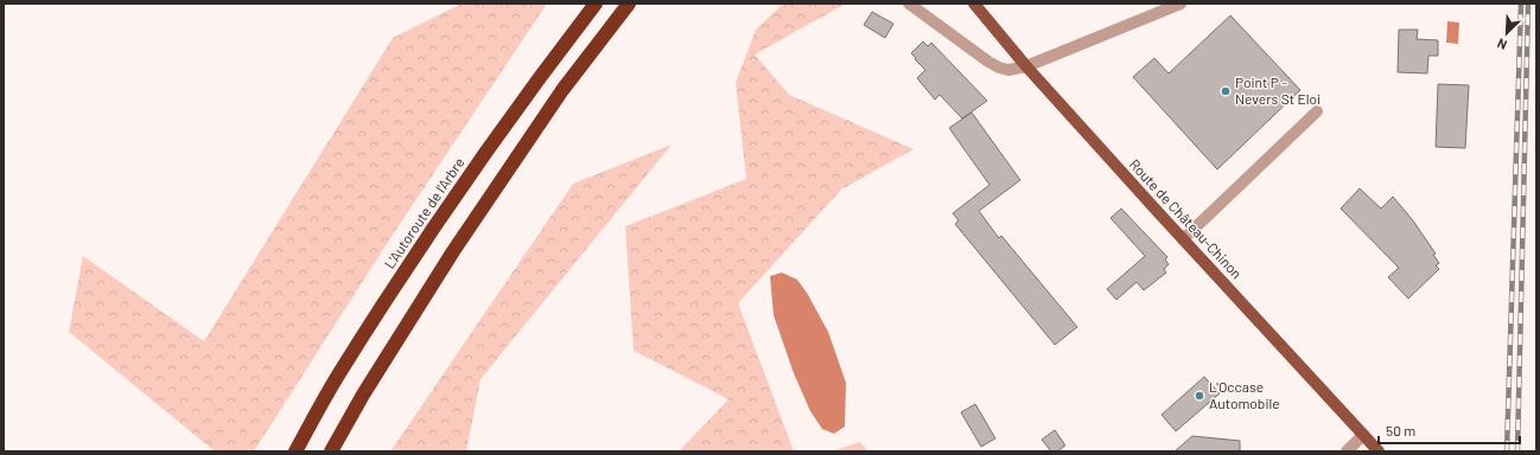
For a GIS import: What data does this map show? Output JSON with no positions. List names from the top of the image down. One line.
{"streets":{"highway":["L'Autoroute de l'Arbre"],"main road":["Route de Château-Chinon"]},"places":["Point P - Nevers St Eloi","L'Occase Automobile"],"scale_bar":"50 m","north":"bottom left"}
